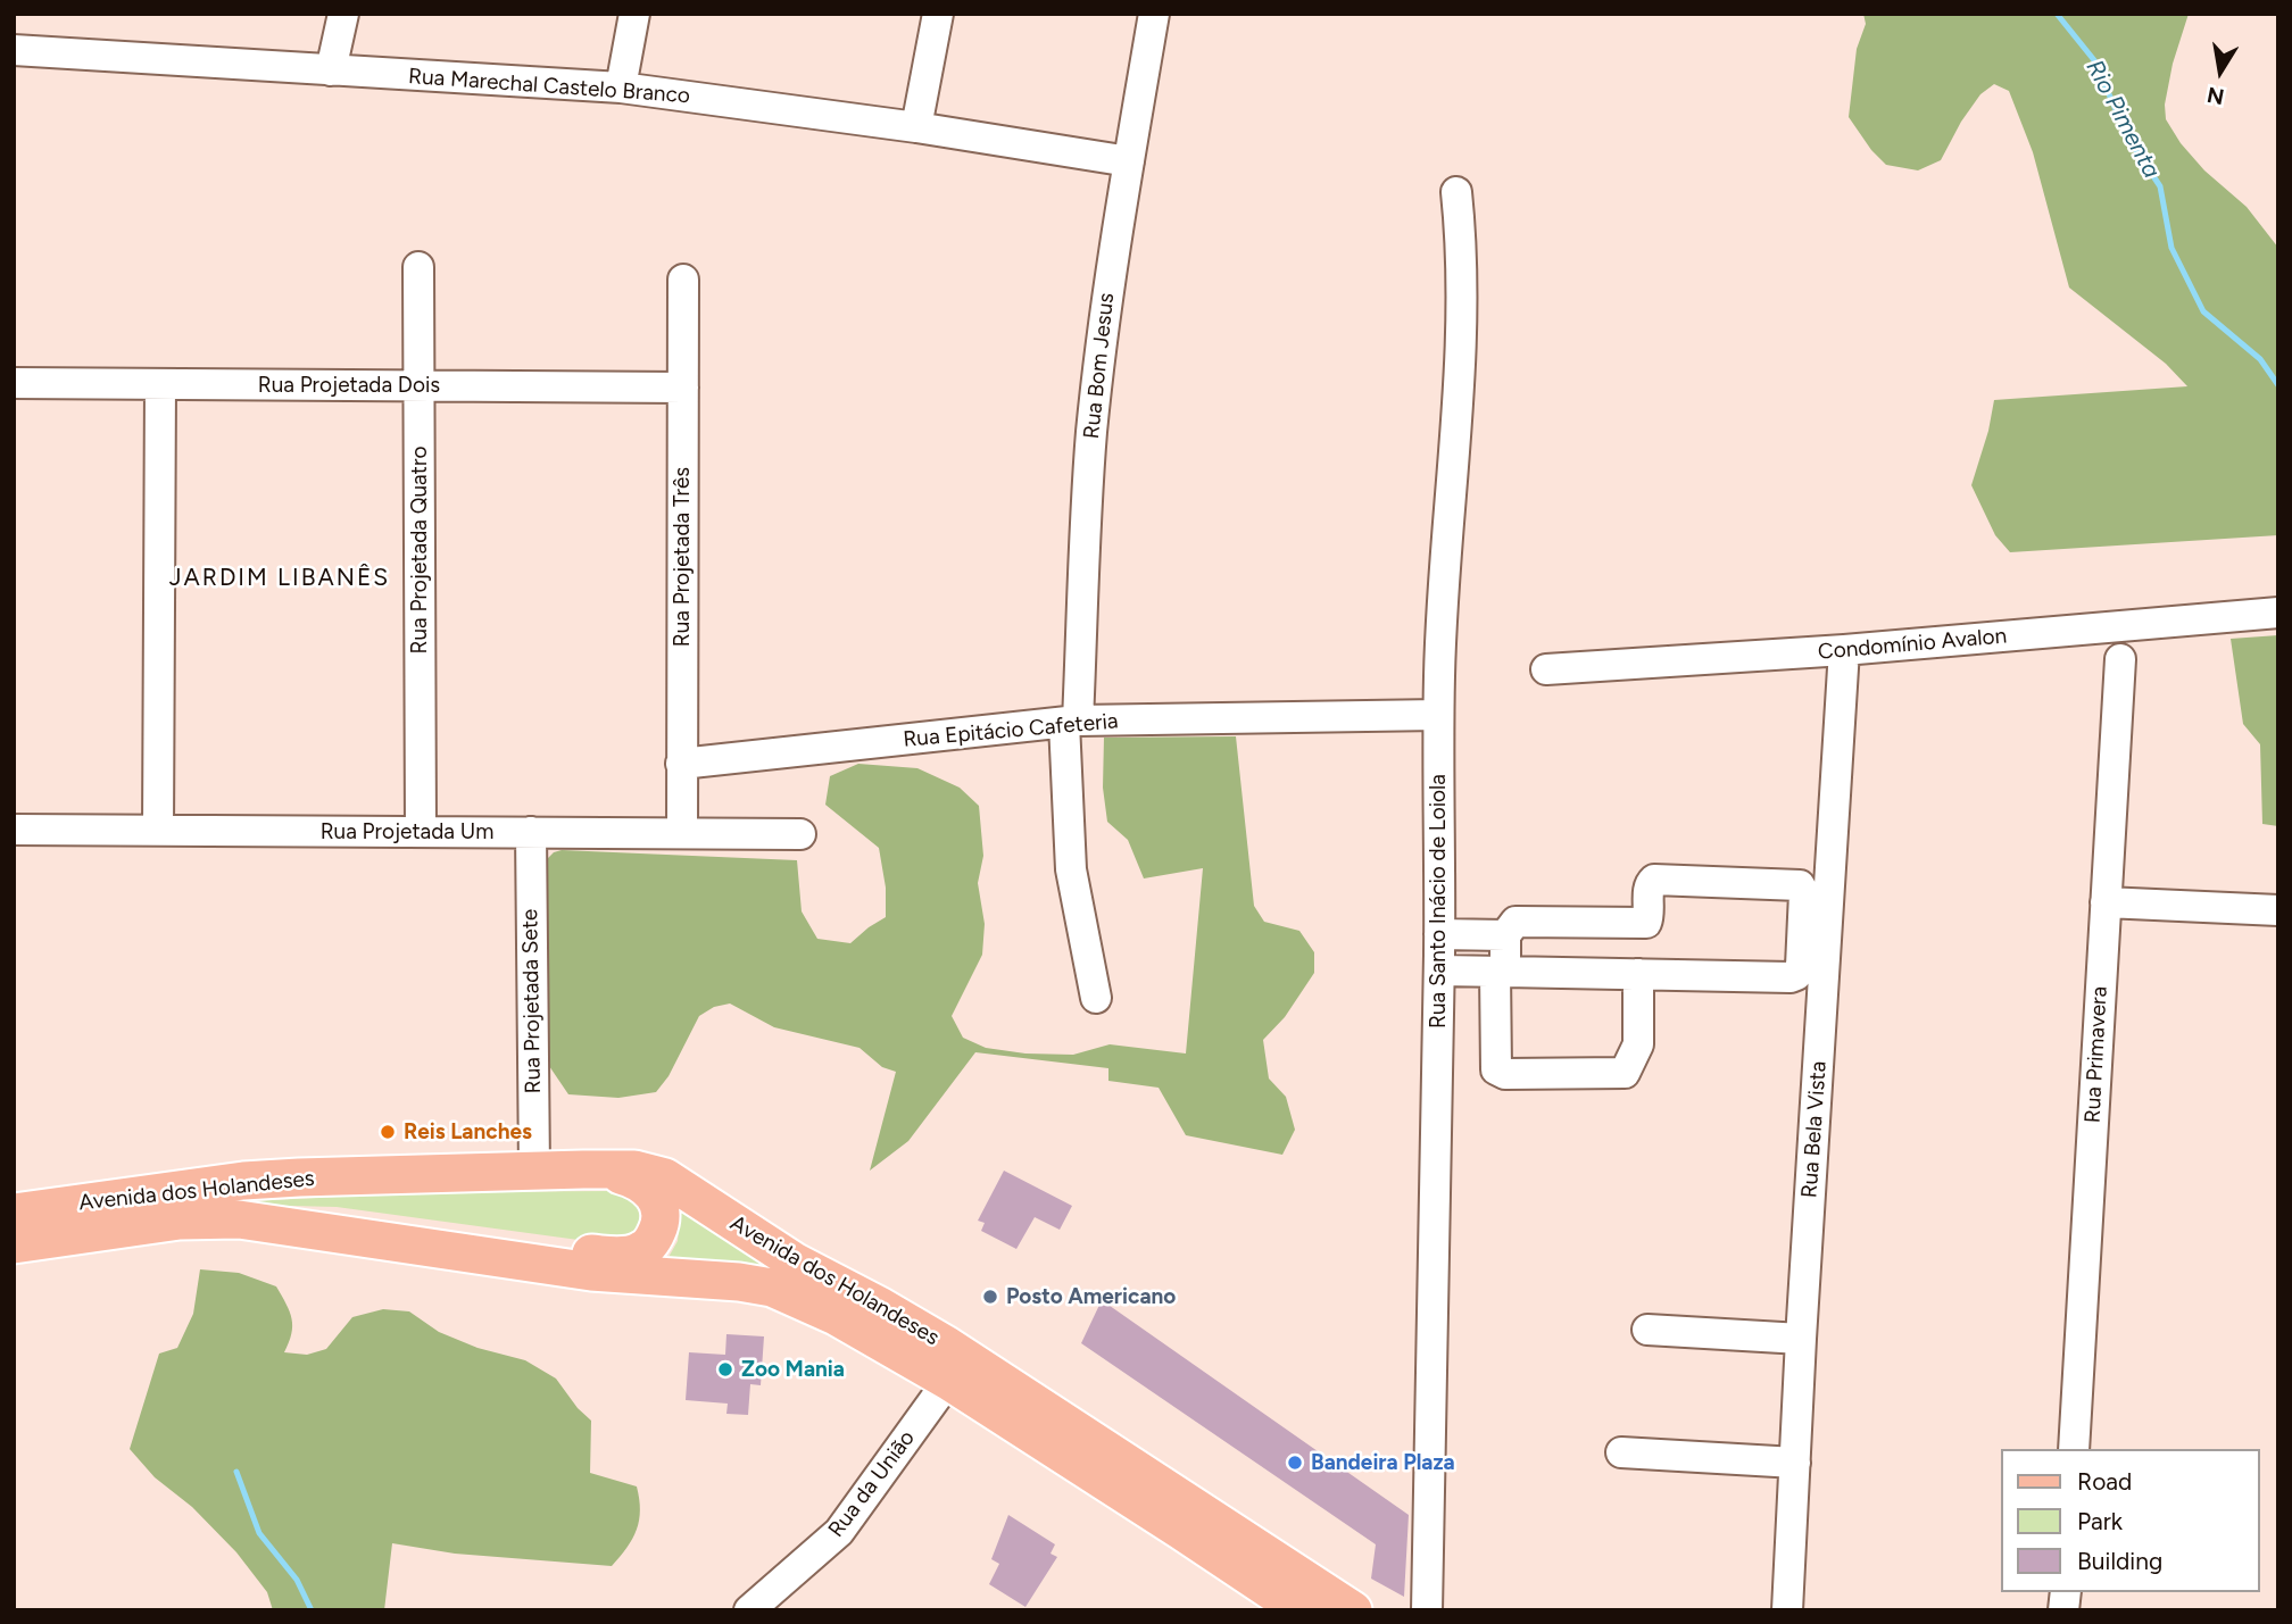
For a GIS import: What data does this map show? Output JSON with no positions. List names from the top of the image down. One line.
{"streets":{"main road":["Avenida dos Holandeses"],"street":["Rua Marechal Castelo Branco","Rua Bom Jesus","Rua Projetada Dois","Rua Projetada Quatro","Rua Projetada Três","Condomínio Avalon","Rua Epitácio Cafeteria","Rua Projetada Um","Rua Santo Inácio de Loiola","Rua Projetada Sete","Rua Primavera","Rua Bela Vista","Rua da União"]},"crossings":[["Rua Marechal Castelo Branco","Rua Bom Jesus"],["Rua Bom Jesus","Rua Epitácio Cafeteria"],["Rua Projetada Dois","Rua Projetada Quatro"],["Rua Projetada Dois","Rua Projetada Três"],["Rua Projetada Quatro","Rua Projetada Um"],["Rua Projetada Três","Rua Epitácio Cafeteria"],["Rua Projetada Três","Rua Projetada Um"],["Condomínio Avalon","Rua Bela Vista"],["Rua Epitácio Cafeteria","Rua Santo Inácio de Loiola"],["Rua Projetada Um","Rua Projetada Sete"],["Rua Projetada Sete","Avenida dos Holandeses"],["Avenida dos Holandeses","Rua da União"]],"districts":["JARDIM LIBANÊS"],"water":["Rio Pimenta"],"places":["Reis Lanches","Posto Americano","Zoo Mania","Bandeira Plaza"],"legend":["Road","Park","Building"],"north":"bottom"}
